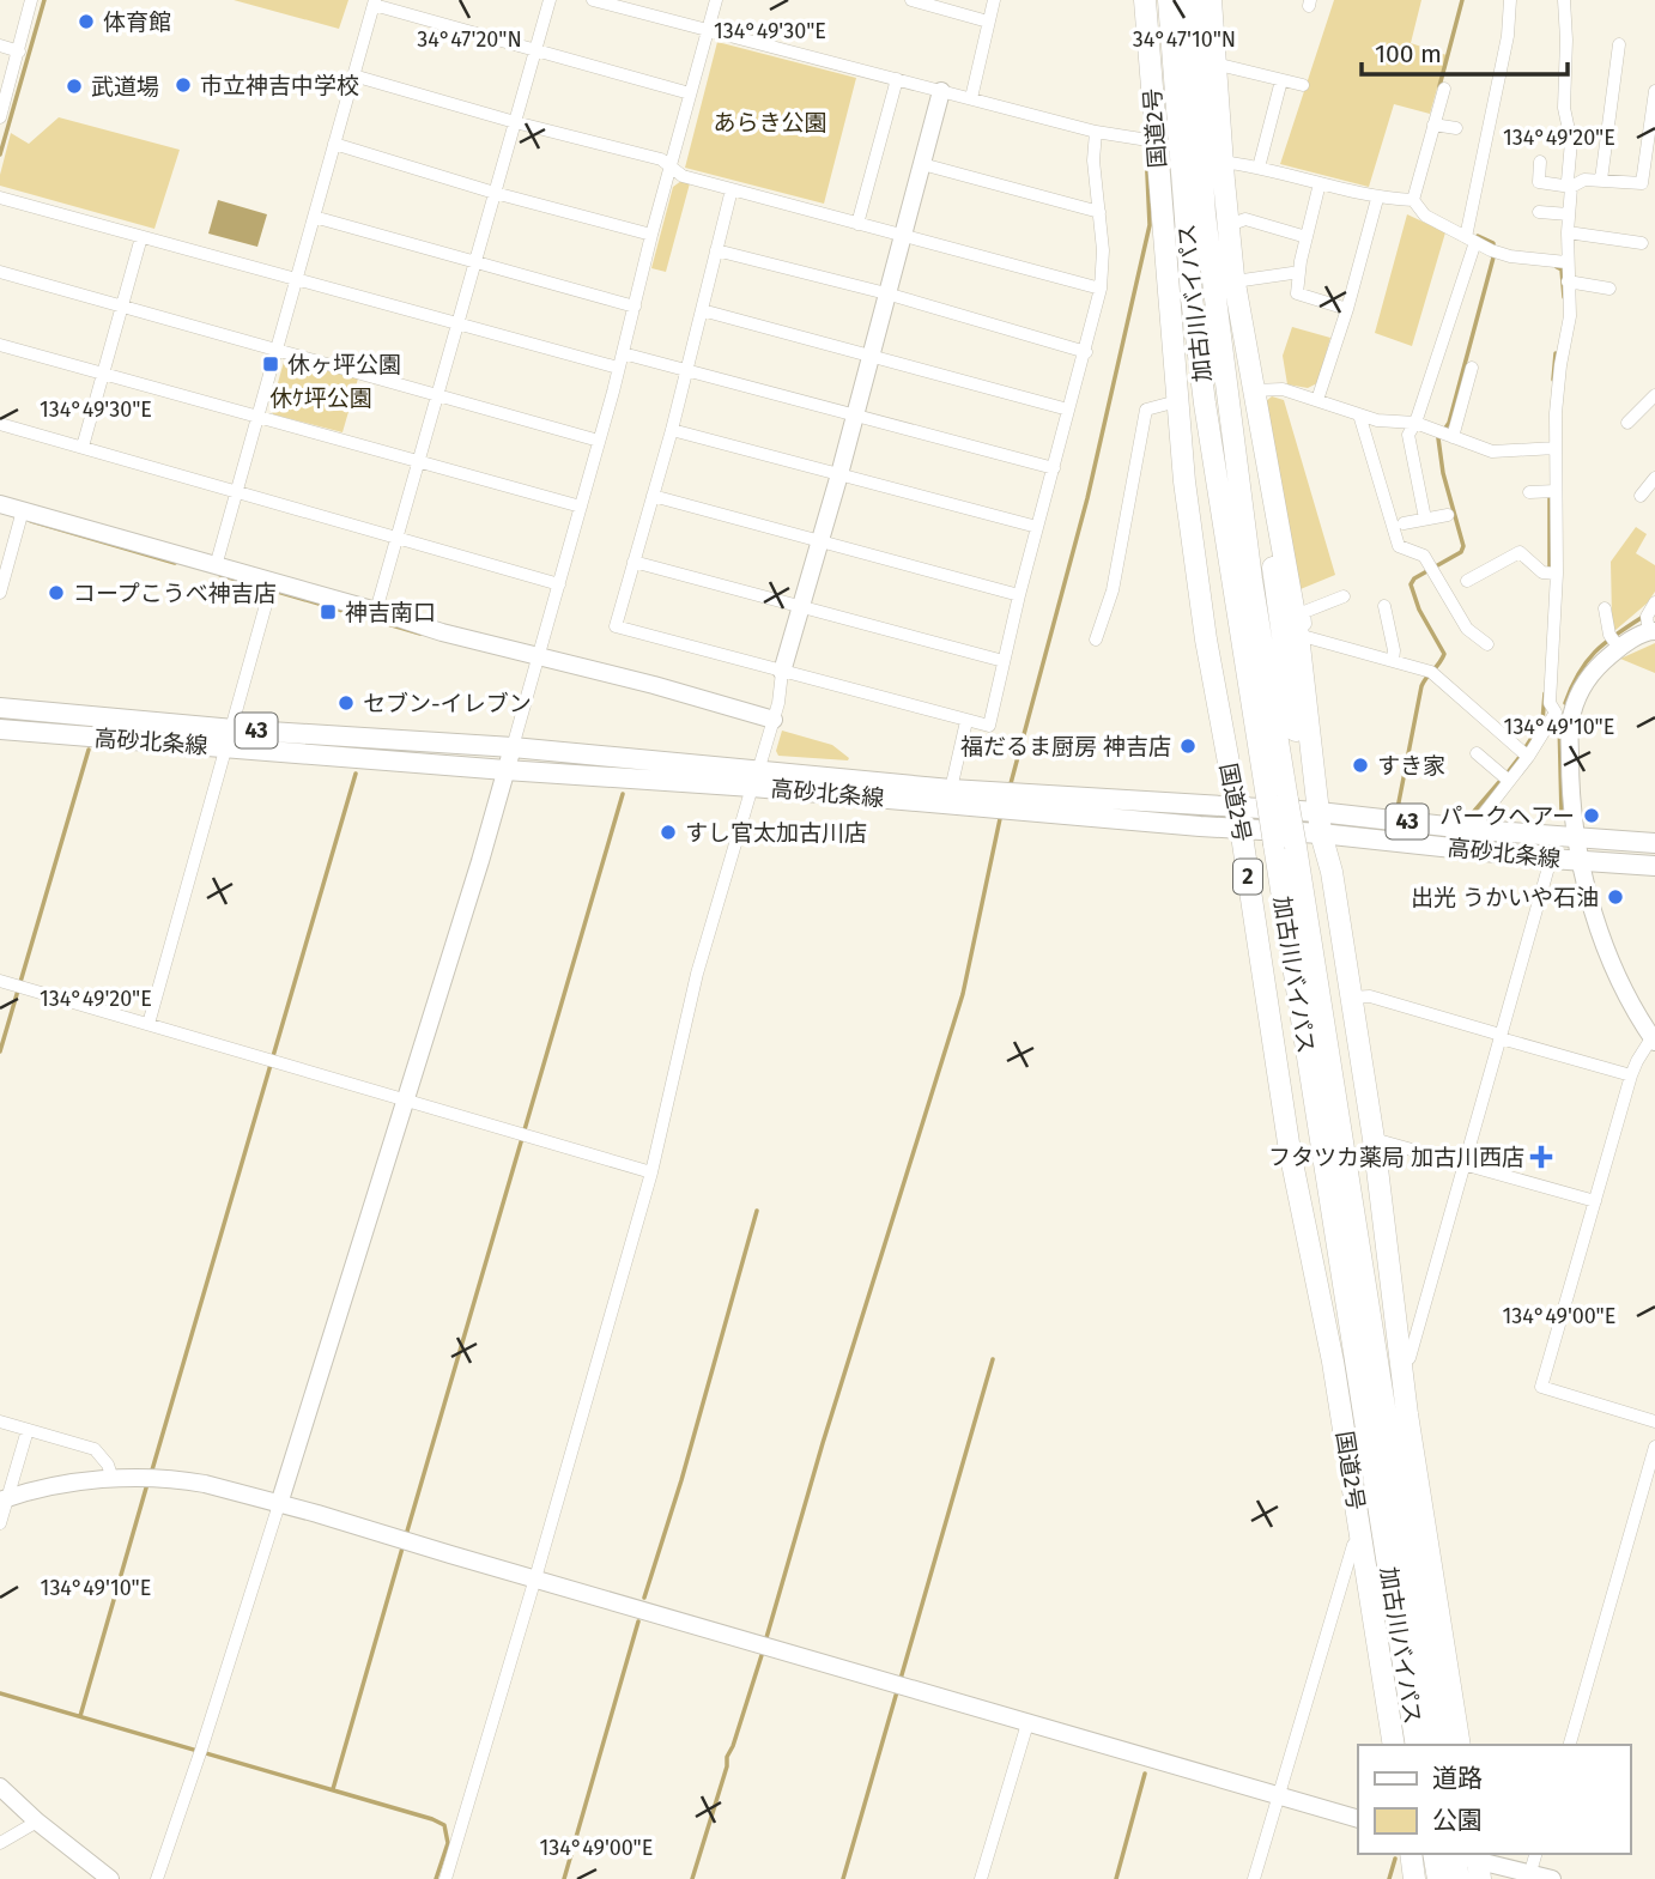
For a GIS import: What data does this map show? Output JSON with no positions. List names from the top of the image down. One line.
{"streets":{"highway":["国道2号","加古川バイパス","2"],"main road":["43","高砂北条線"]},"crossings":[["国道2号","高砂北条線"]],"parks":["あらき公園","休ｹ坪公園"],"places":{"other":["体育館","市立神吉中学校","武道場","コープこうべ神吉店","セブン-イレブン","福だるま厨房 神吉店","すき家","パークヘアー","すし官太加古川店","出光 うかいや石油"],"transit":["休ヶ坪公園","神吉南口"],"health":["フタツカ薬局 加古川西店"]},"legend":["道路","公園"],"scale_bar":"100 m","coordinates":["134°49'30\"E","34°47'20\"N","34°47'10\"N","134°49'20\"E","134°49'10\"E","134°49'00\"E"]}
